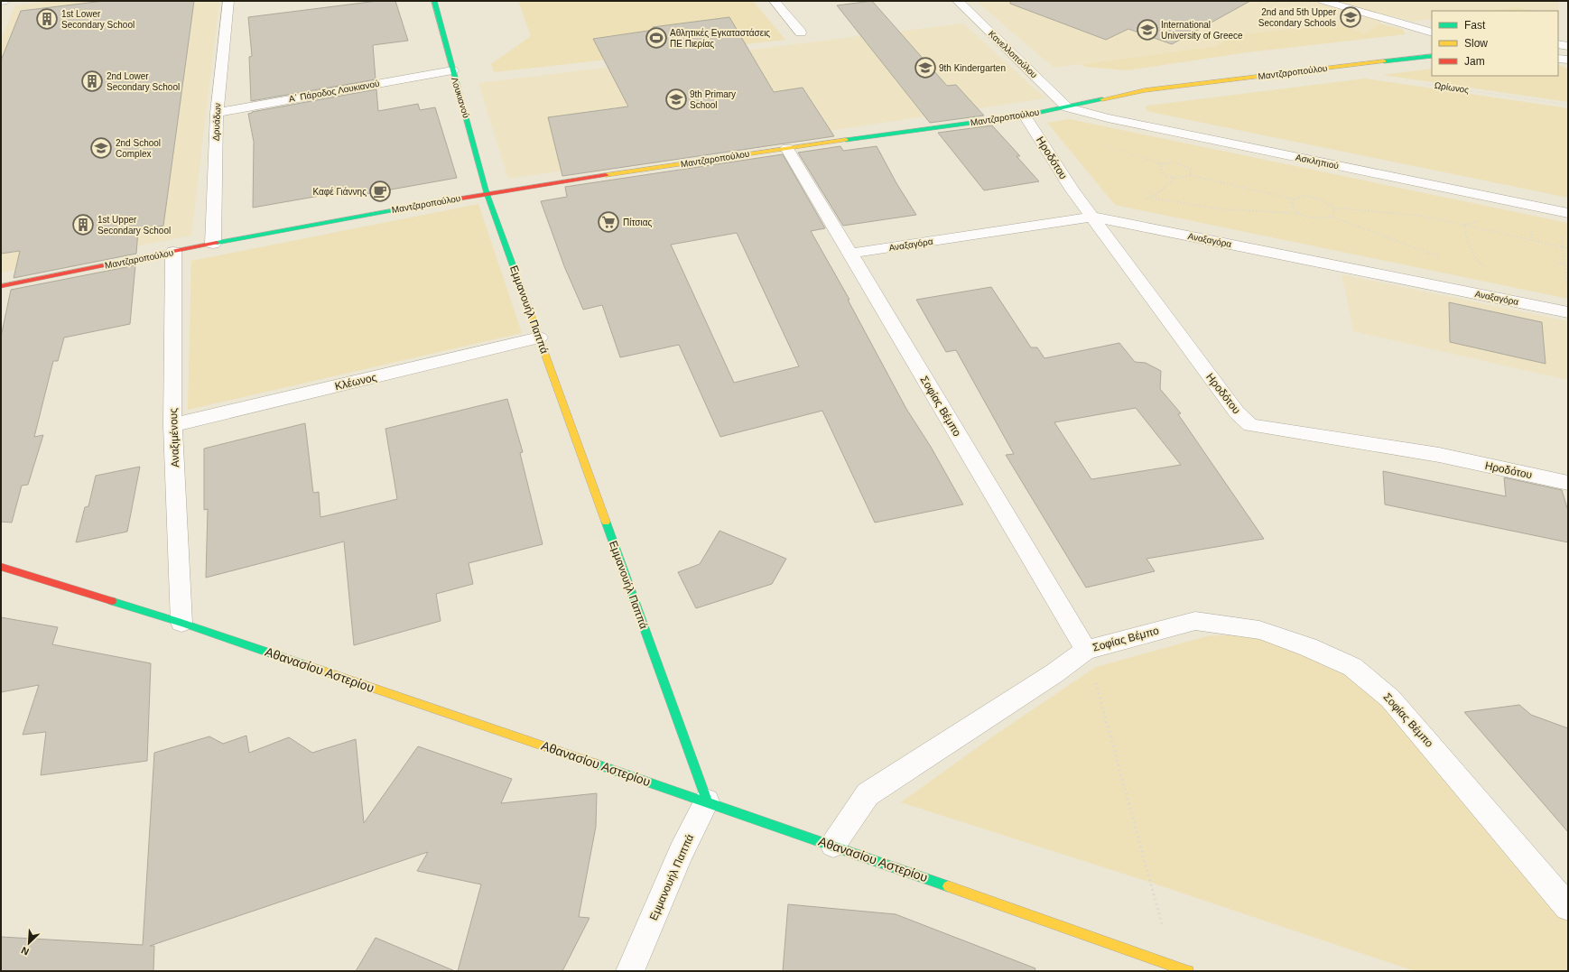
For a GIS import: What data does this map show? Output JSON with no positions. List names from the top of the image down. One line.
{"streets":{"street":["Κανελλοπούλου","Μαντζαροπούλου","Α΄ Πάροδος Λουκιανού","Λουκιανού","Δρυάδων","Ηροδότου","Ασκληπιού","Αναξαγόρα","Εμμανουήλ Παππά","Κλέωνος","Σοφίας Βέμπο","Αναξιμένους","Αθανασίου Αστερίου"],"path":["Ωρίωνος"]},"crossings":[["Κανελλοπούλου","Μαντζαροπούλου"],["Κανελλοπούλου","Ασκληπιού"],["Μαντζαροπούλου","Λουκιανού"],["Μαντζαροπούλου","Δρυάδων"],["Μαντζαροπούλου","Ηροδότου"],["Μαντζαροπούλου","Ασκληπιού"],["Μαντζαροπούλου","Εμμανουήλ Παππά"],["Μαντζαροπούλου","Σοφίας Βέμπο"],["Μαντζαροπούλου","Αναξιμένους"],["Α΄ Πάροδος Λουκιανού","Λουκιανού"],["Α΄ Πάροδος Λουκιανού","Δρυάδων"],["Λουκιανού","Εμμανουήλ Παππά"],["Ηροδότου","Αναξαγόρα"],["Αναξαγόρα","Σοφίας Βέμπο"],["Εμμανουήλ Παππά","Κλέωνος"],["Εμμανουήλ Παππά","Αθανασίου Αστερίου"],["Κλέωνος","Αναξιμένους"],["Αναξιμένους","Αθανασίου Αστερίου"]],"places":{"school or university":["2nd and 5th Upper Secondary Schools","International University of Greece","9th Kindergarten","9th Primary School","2nd School Complex"],"building":["1st Lower Secondary School","2nd Lower Secondary School","1st Upper Secondary School"],"sports":["Αθλητικές Εγκαταστάσεις ΠΕ Πιερίας"],"cafe":["Καφέ Γιάννης"],"supermarket":["Πίτσιας"]},"legend":["Fast","Slow","Jam"],"north":"bottom left"}
